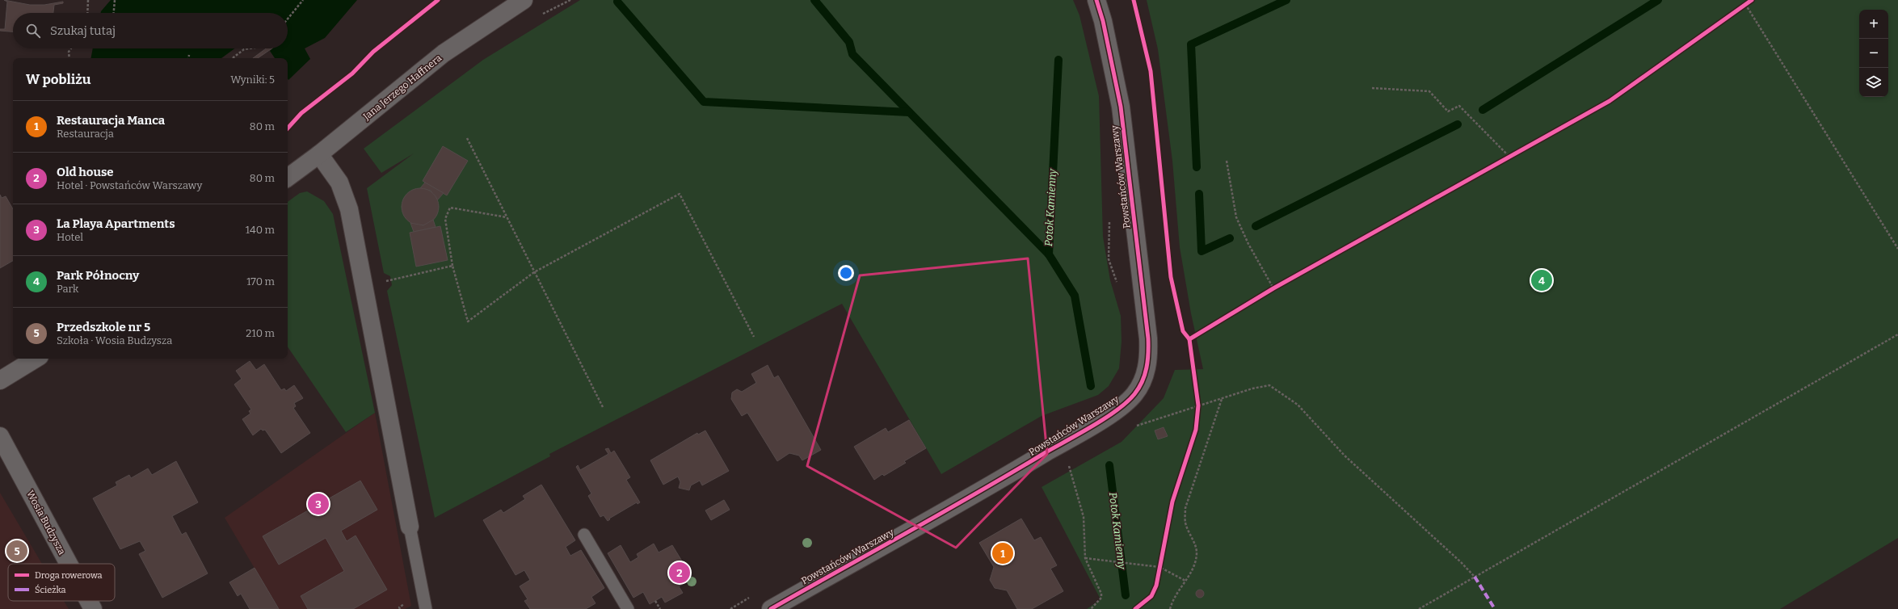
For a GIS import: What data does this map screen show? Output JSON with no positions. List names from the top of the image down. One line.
{"streets":{"street":["Jana Jerzego Haffnera","Powstańców Warszawy","Wosia Budzysza"]},"water":["Potok Kamienny"],"legend":["Droga rowerowa","Ścieżka"],"page":{"map_buttons":["+","−"],"search":"Szukaj tutaj","heading":["W pobliżu","Wyniki: 5"],"list":[{"mark":"1","name":"Restauracja Manca","note":"Restauracja","value":"80 m"},{"mark":"2","name":"Old house","note":"Hotel · Powstańców Warszawy","value":"80 m"},{"mark":"3","name":"La Playa Apartments","note":"Hotel","value":"140 m"},{"mark":"4","name":"Park Północny","note":"Park","value":"170 m"},{"mark":"5","name":"Przedszkole nr 5","note":"Szkoła · Wosia Budzysza","value":"210 m"}],"pins":["4","3","5","1","2"]}}
